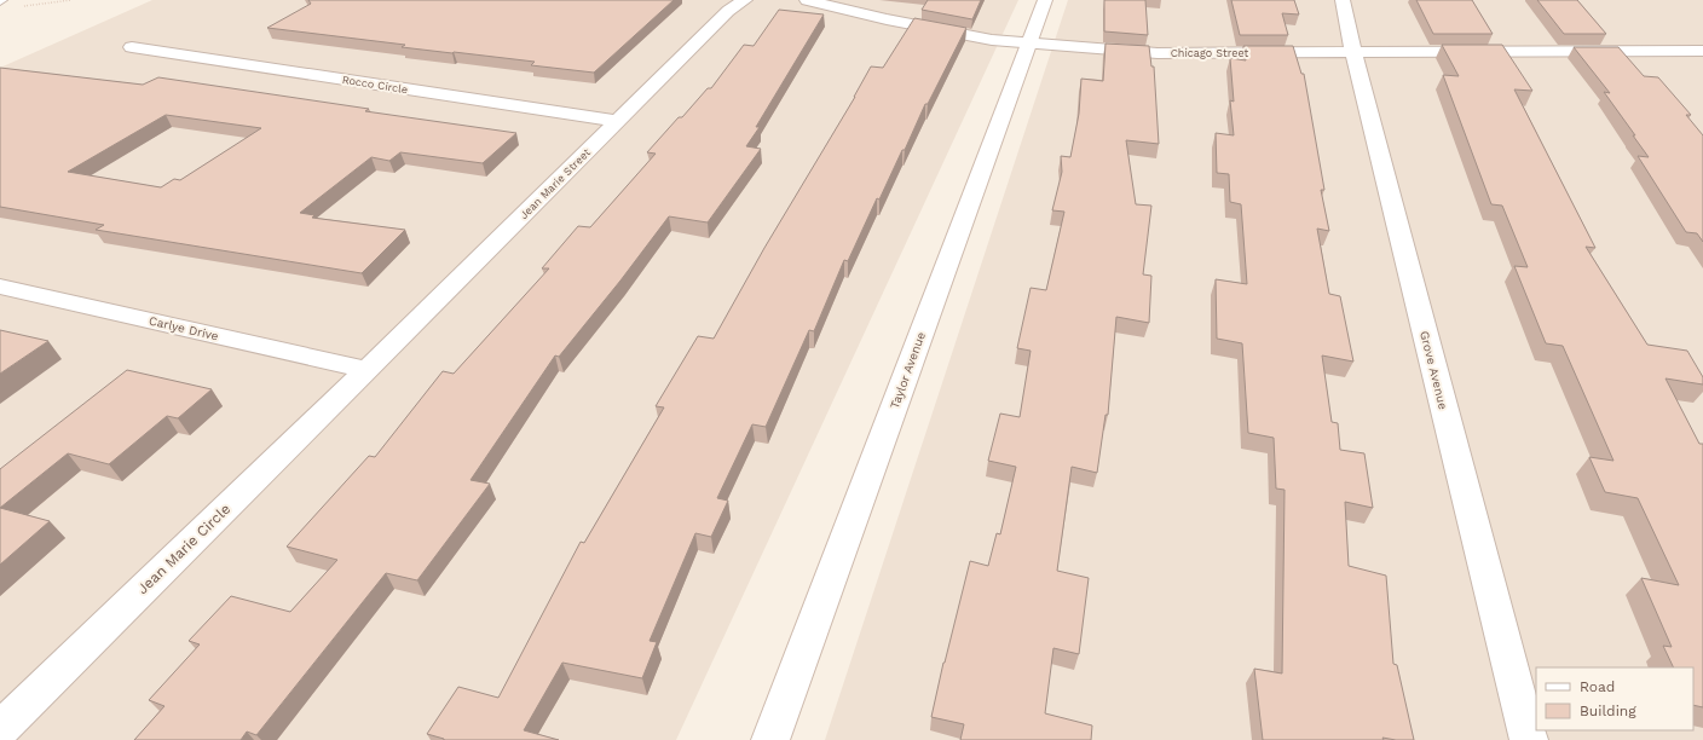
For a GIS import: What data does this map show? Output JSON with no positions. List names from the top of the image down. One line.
{"streets":{"street":["Chicago Street","Rocco Circle","Jean Marie Street","Carlye Drive","Taylor Avenue","Grove Avenue","Jean Marie Circle"]},"crossings":[["Chicago Street","Taylor Avenue"],["Chicago Street","Grove Avenue"],["Rocco Circle","Jean Marie Street"],["Jean Marie Street","Carlye Drive"],["Jean Marie Street","Jean Marie Circle"],["Carlye Drive","Jean Marie Circle"]],"legend":["Road","Building"]}
